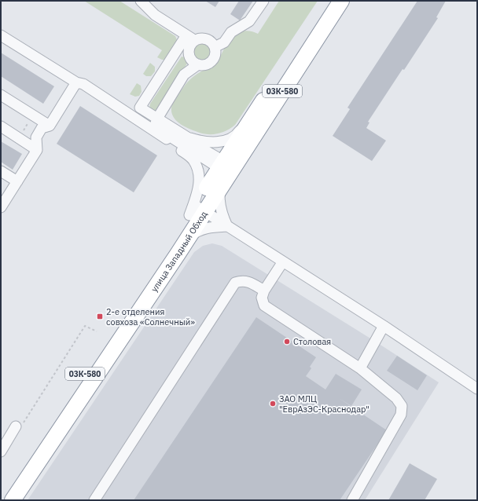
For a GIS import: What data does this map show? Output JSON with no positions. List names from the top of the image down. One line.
{"streets":{"highway":["03К-580","улица Западный Обход"]},"places":{"transit":["2-е отделения совхоза «Солнечный»"],"other":["Столовая","ЗАО МЛЦ \"ЕврАзЭС-Краснодар\""]}}
